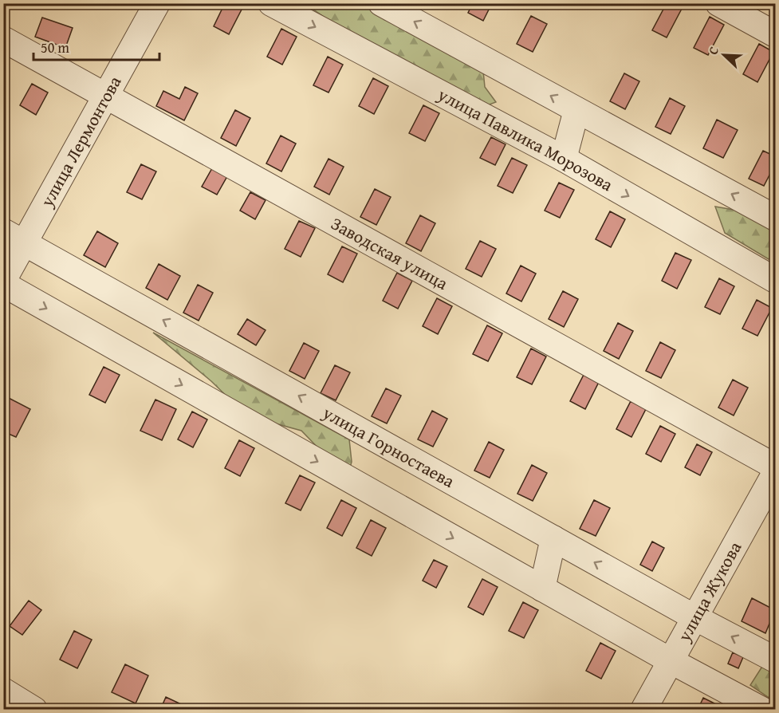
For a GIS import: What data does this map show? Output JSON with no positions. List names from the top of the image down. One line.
{"streets":{"street":["улица Павлика Морозова","улица Лермонтова","Заводская улица","улица Горностаева","улица Жукова"]},"crossings":[["улица Лермонтова","Заводская улица"],["улица Лермонтова","улица Горностаева"],["улица Горностаева","улица Жукова"]],"scale_bar":"50 m","north":"top left"}
